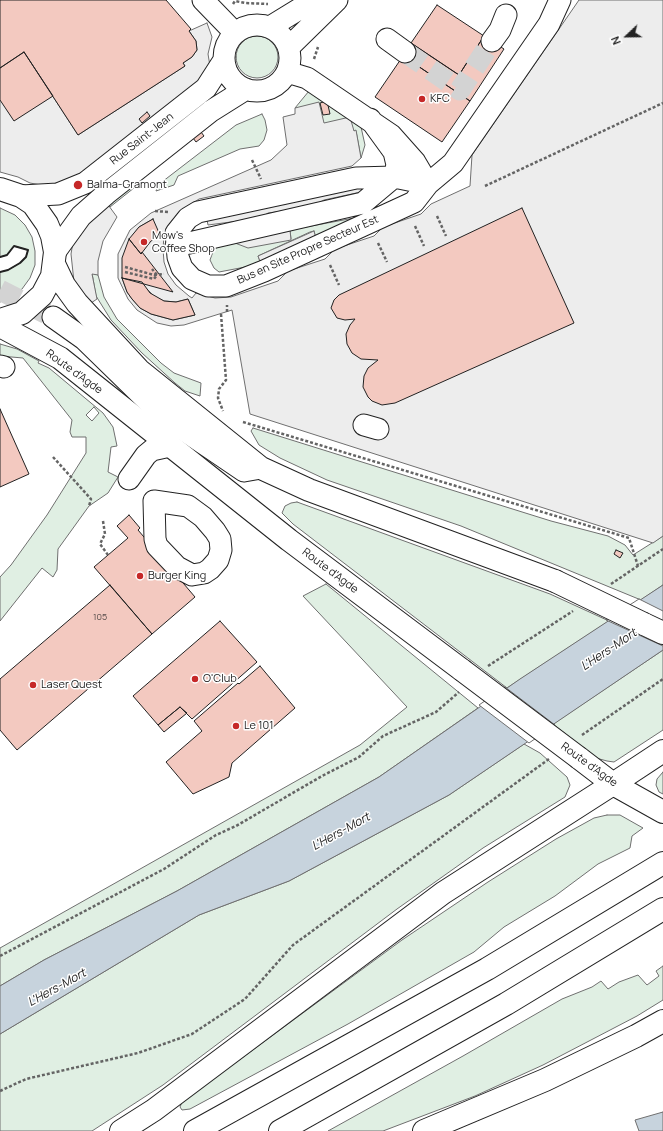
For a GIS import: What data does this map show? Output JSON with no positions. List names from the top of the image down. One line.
{"streets":{"main road":["Route d'Agde"],"street":["Rue Saint-Jean","Bus en Site Propre Secteur Est"]},"water":["L'Hers-Mort"],"places":["KFC","Balma-Gramont","Mow's Coffee Shop","Burger King","O'Club","Laser Quest","Le 101"],"house_numbers":["105"],"north":"left"}
